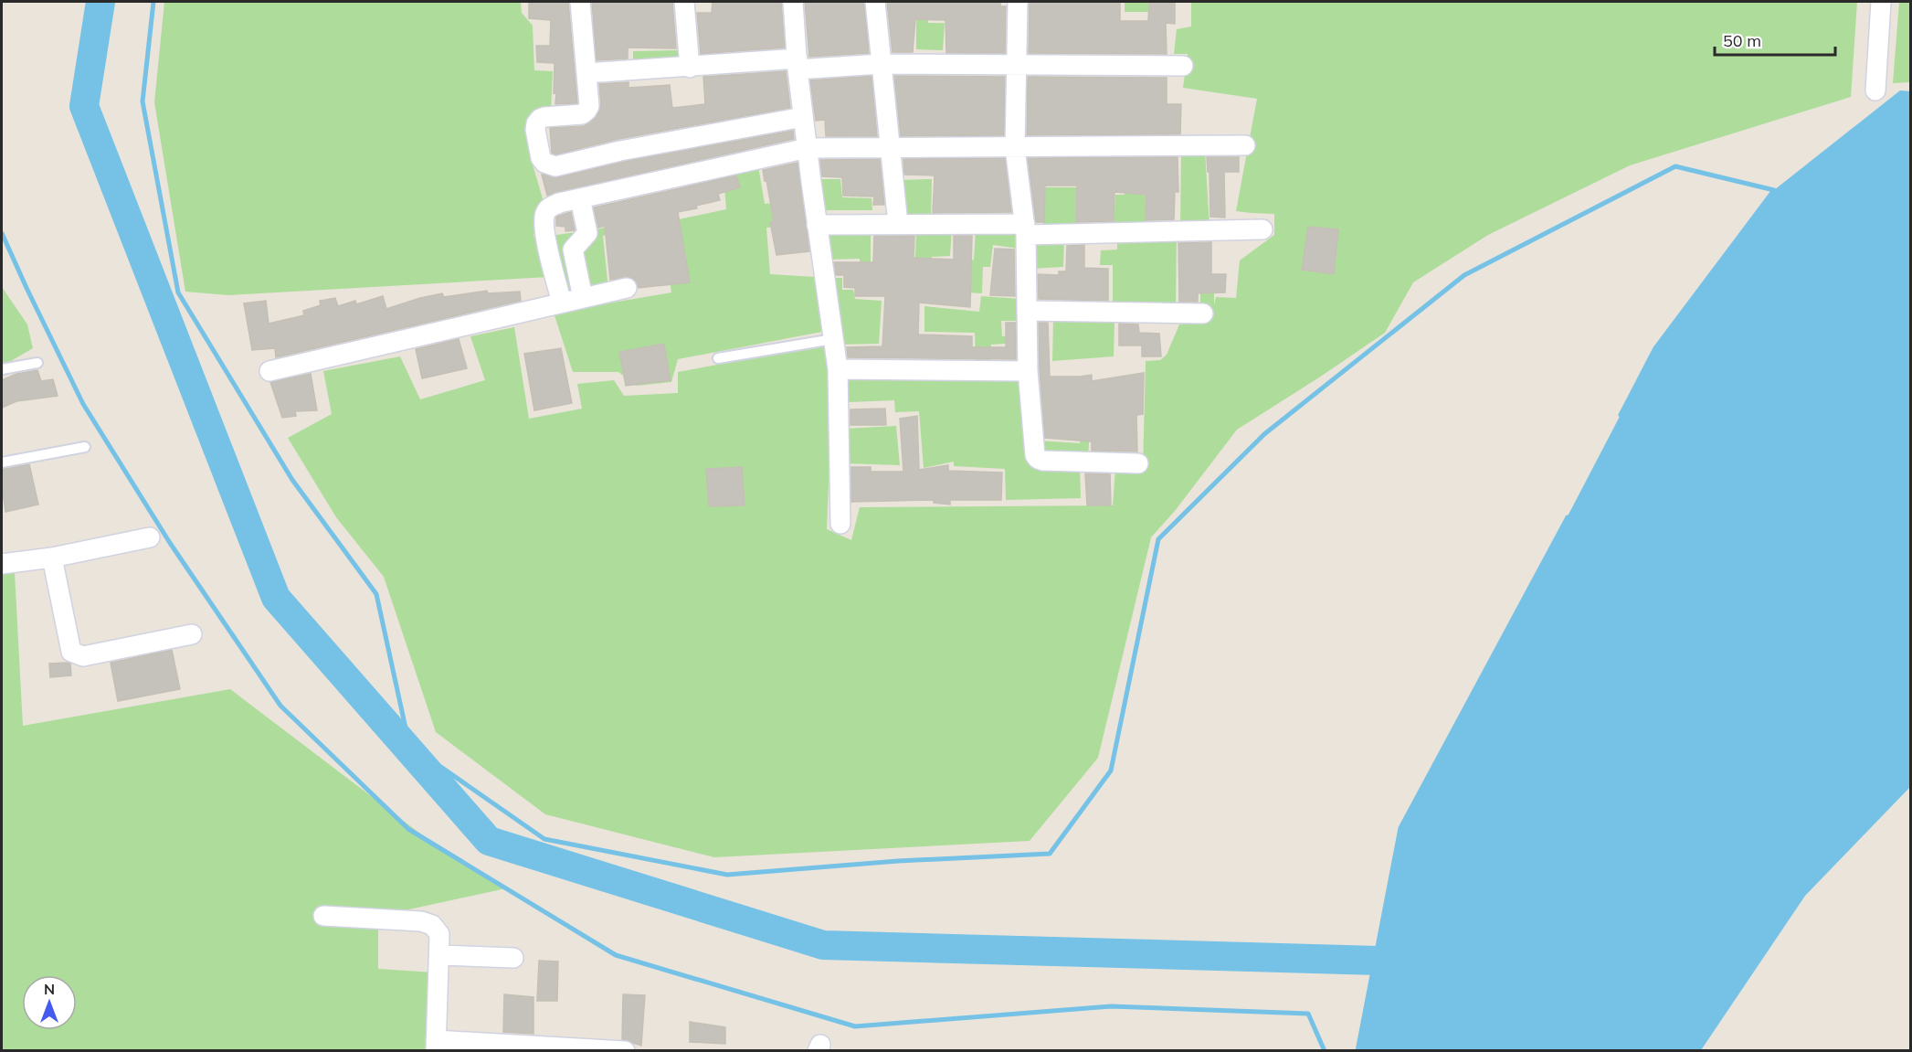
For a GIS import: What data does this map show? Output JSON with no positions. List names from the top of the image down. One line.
{"scale_bar":"50 m","north":"top"}
